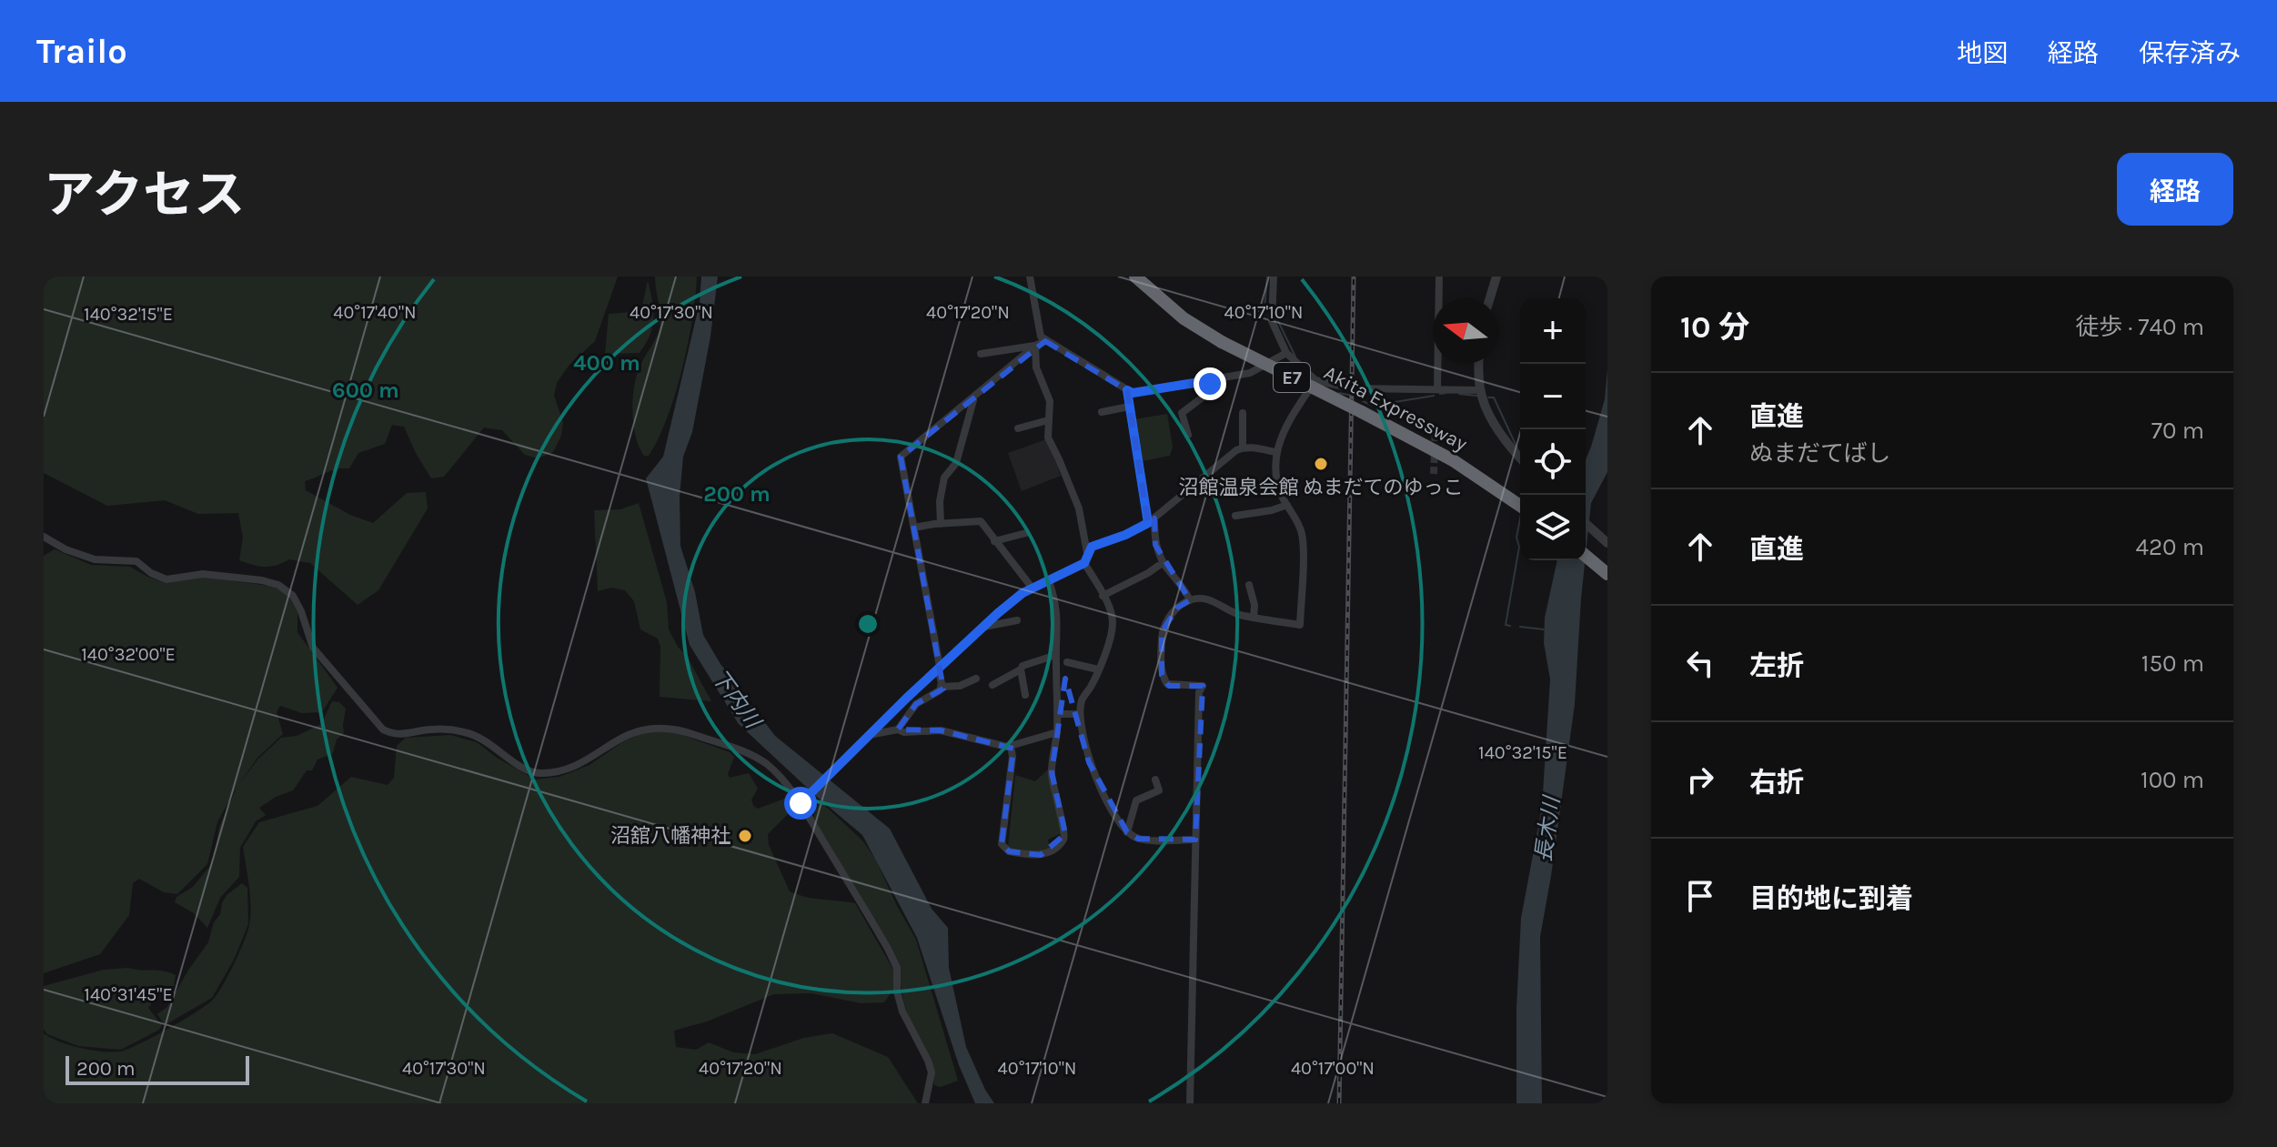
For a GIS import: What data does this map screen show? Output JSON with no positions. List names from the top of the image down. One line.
{"streets":{"highway":["E7","Akita Expressway"]},"water":["下内川","長木川"],"places":["沼館温泉会館 ぬまだてのゆっこ","沼舘八幡神社"],"scale_bar":"200 m","north":"left","page":{"header":"Trailo","nav":["地図","経路","保存済み"],"title":"アクセス","buttons":"経路","heading":["10 分","徒歩 · 740 m"],"map_buttons":["+","−"],"list":[["直進","ぬまだてばし","70 m"],["直進","420 m"],["左折","150 m"],["右折","100 m"],"目的地に到着"],"scale":"200 m"},"coordinates":["40°17'40\"N","40°17'30\"N","40°17'20\"N","40°17'10\"N","140°32'15\"E","140°32'00\"E","140°31'45\"E","40°17'00\"N"],"rings":["400 m","600 m","200 m"]}
